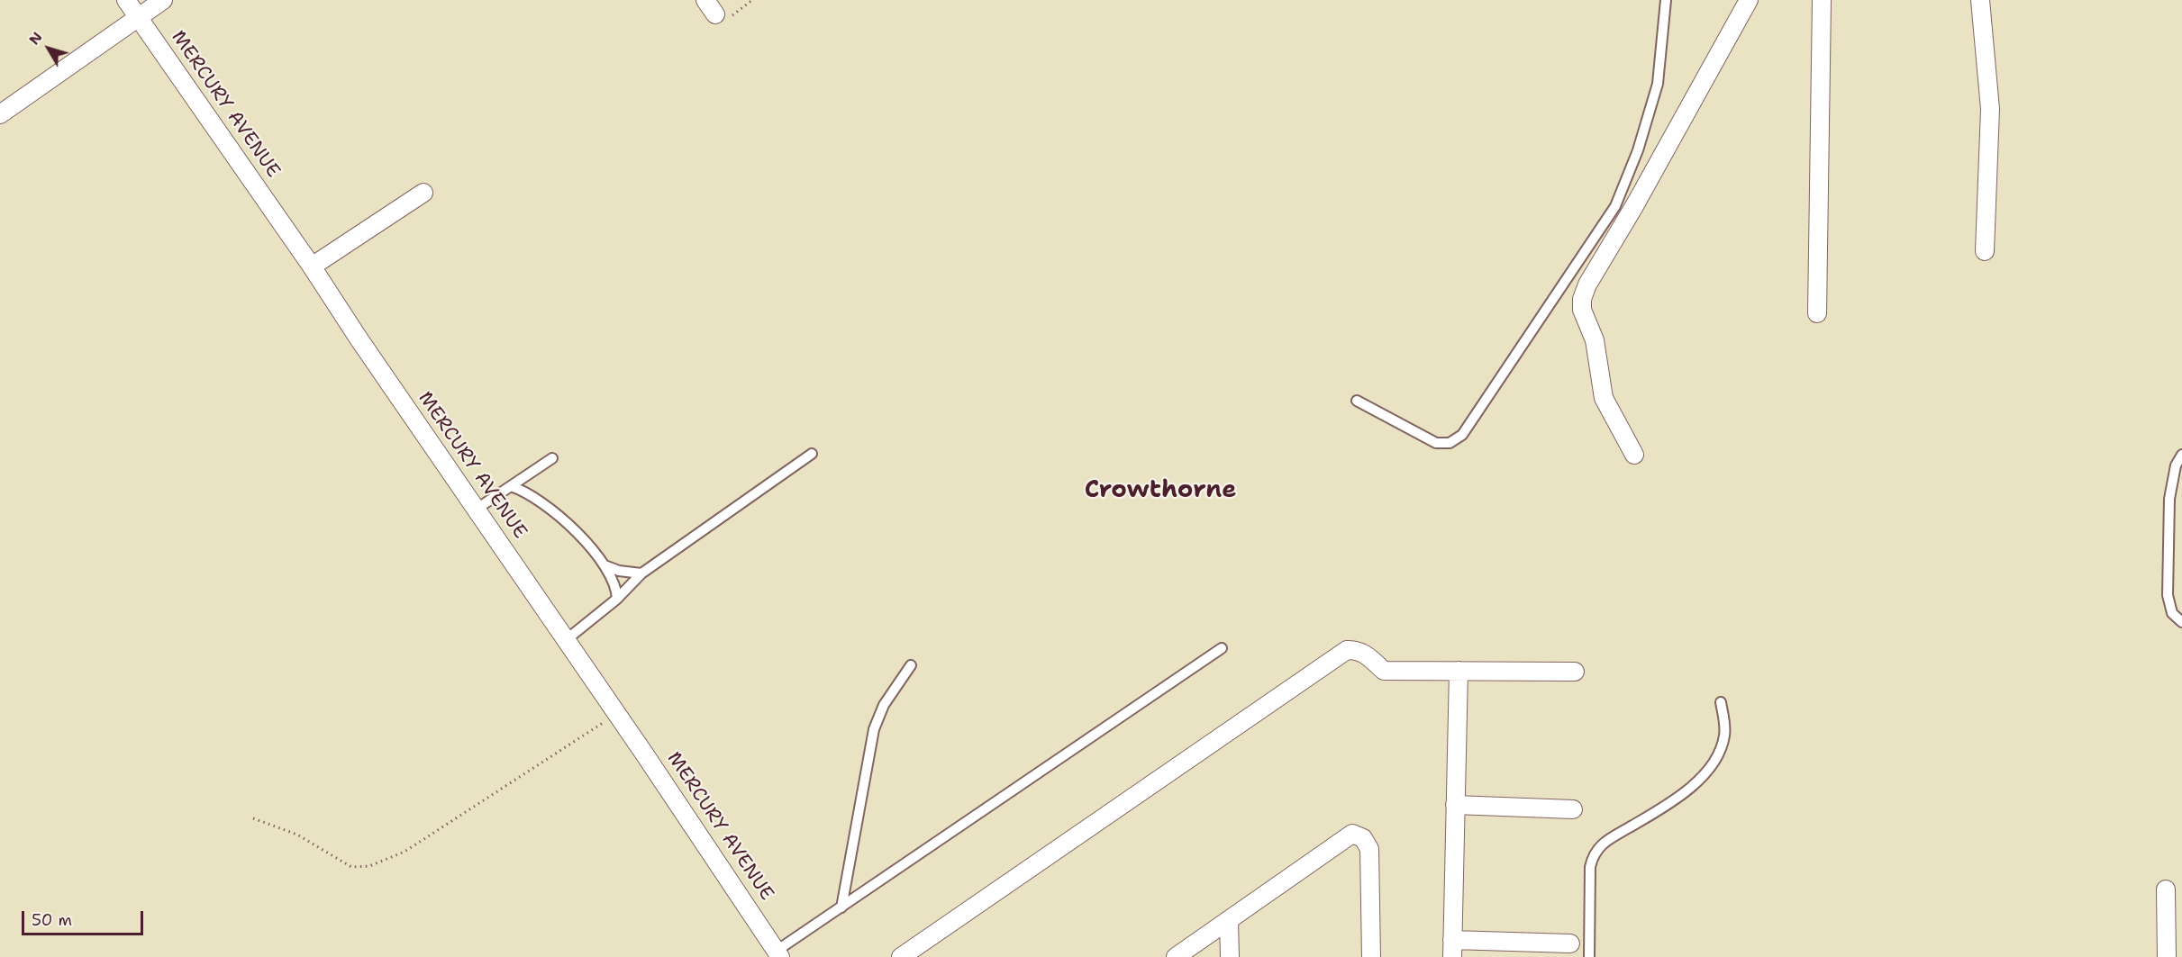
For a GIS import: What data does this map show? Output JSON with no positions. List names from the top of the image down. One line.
{"streets":{"street":["MERCURY AVENUE"]},"districts":["Crowthorne"],"scale_bar":"50 m","north":"top left"}
